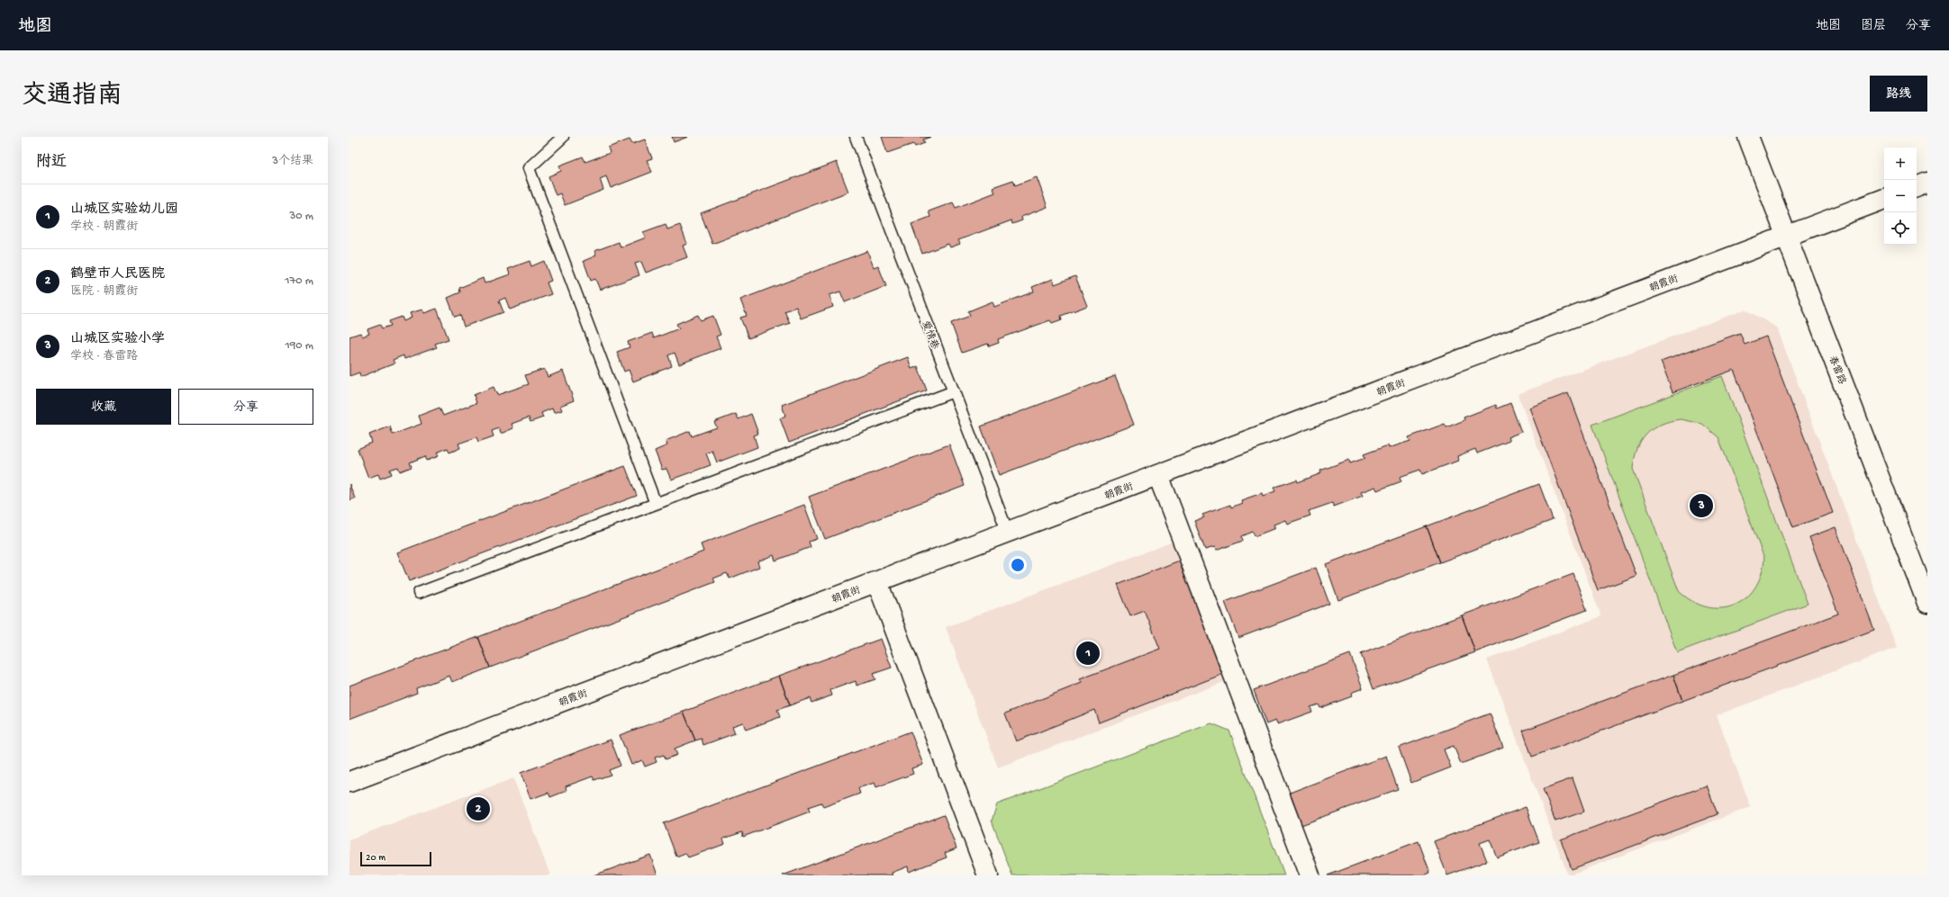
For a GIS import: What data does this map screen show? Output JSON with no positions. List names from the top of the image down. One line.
{"streets":{"street":["朝霞街","春雷路"],"lane":["爱情巷"]},"crossings":[["朝霞街","爱情巷"],["朝霞街","春雷路"]],"scale_bar":"20 m","page":{"header":"地图","nav":["地图","图层","分享"],"title":"交通指南","buttons":["路线",["收藏","分享"]],"heading":["附近","3个结果"],"map_buttons":["+","−"],"list":[{"mark":"1","name":"山城区实验幼儿园","note":"学校 · 朝霞街","value":"30 m"},{"mark":"2","name":"鹤壁市人民医院","note":"医院 · 朝霞街","value":"170 m"},{"mark":"3","name":"山城区实验小学","note":"学校 · 春雷路","value":"190 m"}],"pins":["3","1","2"],"scale":"20 m"}}
